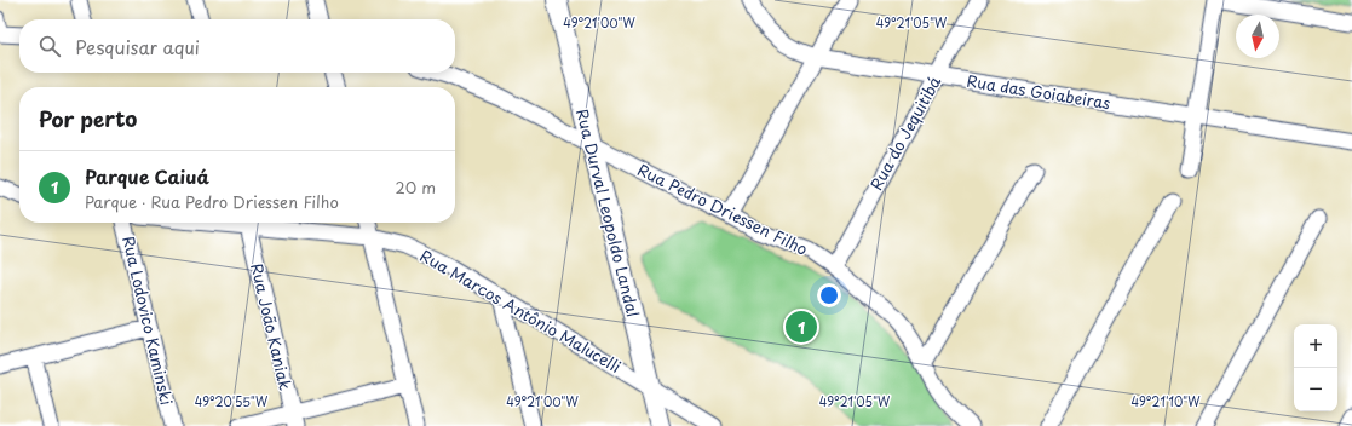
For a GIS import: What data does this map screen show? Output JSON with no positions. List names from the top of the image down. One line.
{"streets":{"street":["Rua das Goiabeiras","Rua do Jequitibá","Rua Pedro Driessen Filho","Rua Durval Leopoldo Landal","Rua Marcos Antônio Malucelli","Rua Lodovico Kaminski","Rua João Kaniak"]},"crossings":[["Rua das Goiabeiras","Rua do Jequitibá"],["Rua do Jequitibá","Rua Pedro Driessen Filho"],["Rua Pedro Driessen Filho","Rua Durval Leopoldo Landal"],["Rua Durval Leopoldo Landal","Rua Marcos Antônio Malucelli"],["Rua Marcos Antônio Malucelli","Rua João Kaniak"]],"north":"bottom","page":{"search":"Pesquisar aqui","heading":"Por perto","list":[{"mark":"1","name":"Parque Caiuá","note":"Parque · Rua Pedro Driessen Filho","value":"20 m"}],"pins":"1","map_buttons":["+","−"]},"coordinates":["49°21'00\"W","49°21'05\"W","49°20'55\"W","49°21'10\"W"]}
